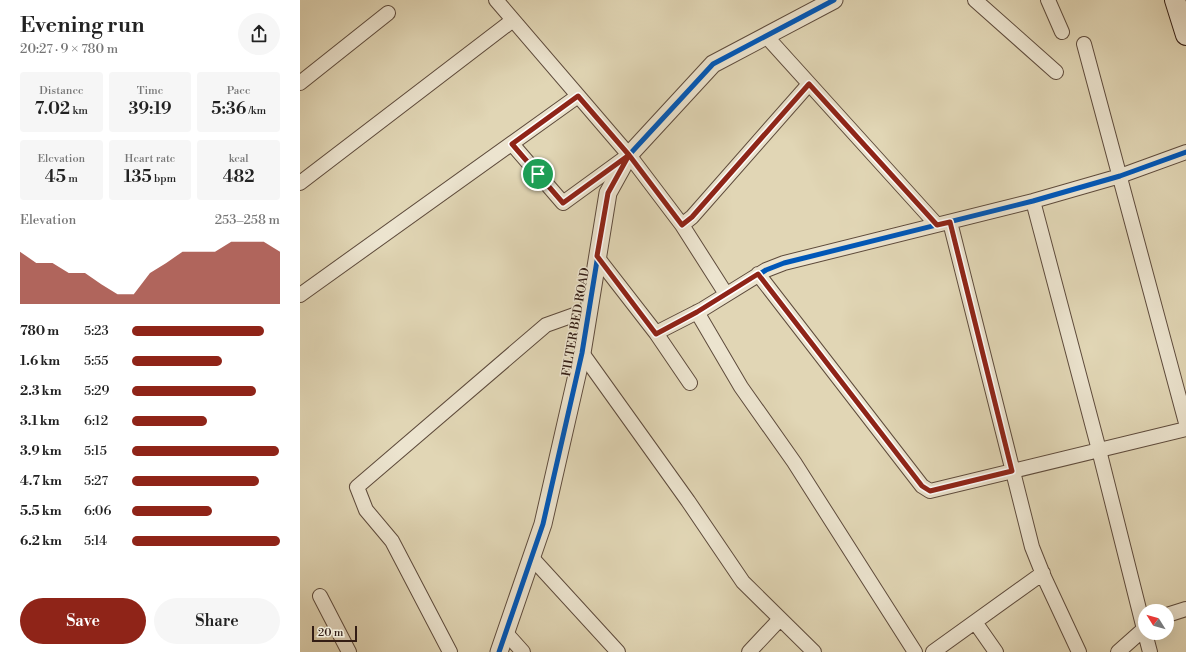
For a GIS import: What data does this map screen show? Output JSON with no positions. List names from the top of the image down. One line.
{"streets":{"street":["FILTER BED ROAD"]},"scale_bar":"20 m","north":"top left","page":{"heading":["Evening run","20:27 · 9 × 780 m"],"stats":[["Distance","7.02 km"],["Time","39:19"],["Pace","5:36 /km"],["Elevation","45 m"],["Heart rate","135 bpm"],["kcal","482"]],"chart":["Elevation","253–258 m"],"list":[{"name":"780 m","note":"5:23"},{"name":"1.6 km","note":"5:55"},{"name":"2.3 km","note":"5:29"},{"name":"3.1 km","note":"6:12"},{"name":"3.9 km","note":"5:15"},{"name":"4.7 km","note":"5:27"},{"name":"5.5 km","note":"6:06"},{"name":"6.2 km","note":"5:14"}],"buttons":["Save","Share"],"scale":"20 m"}}
